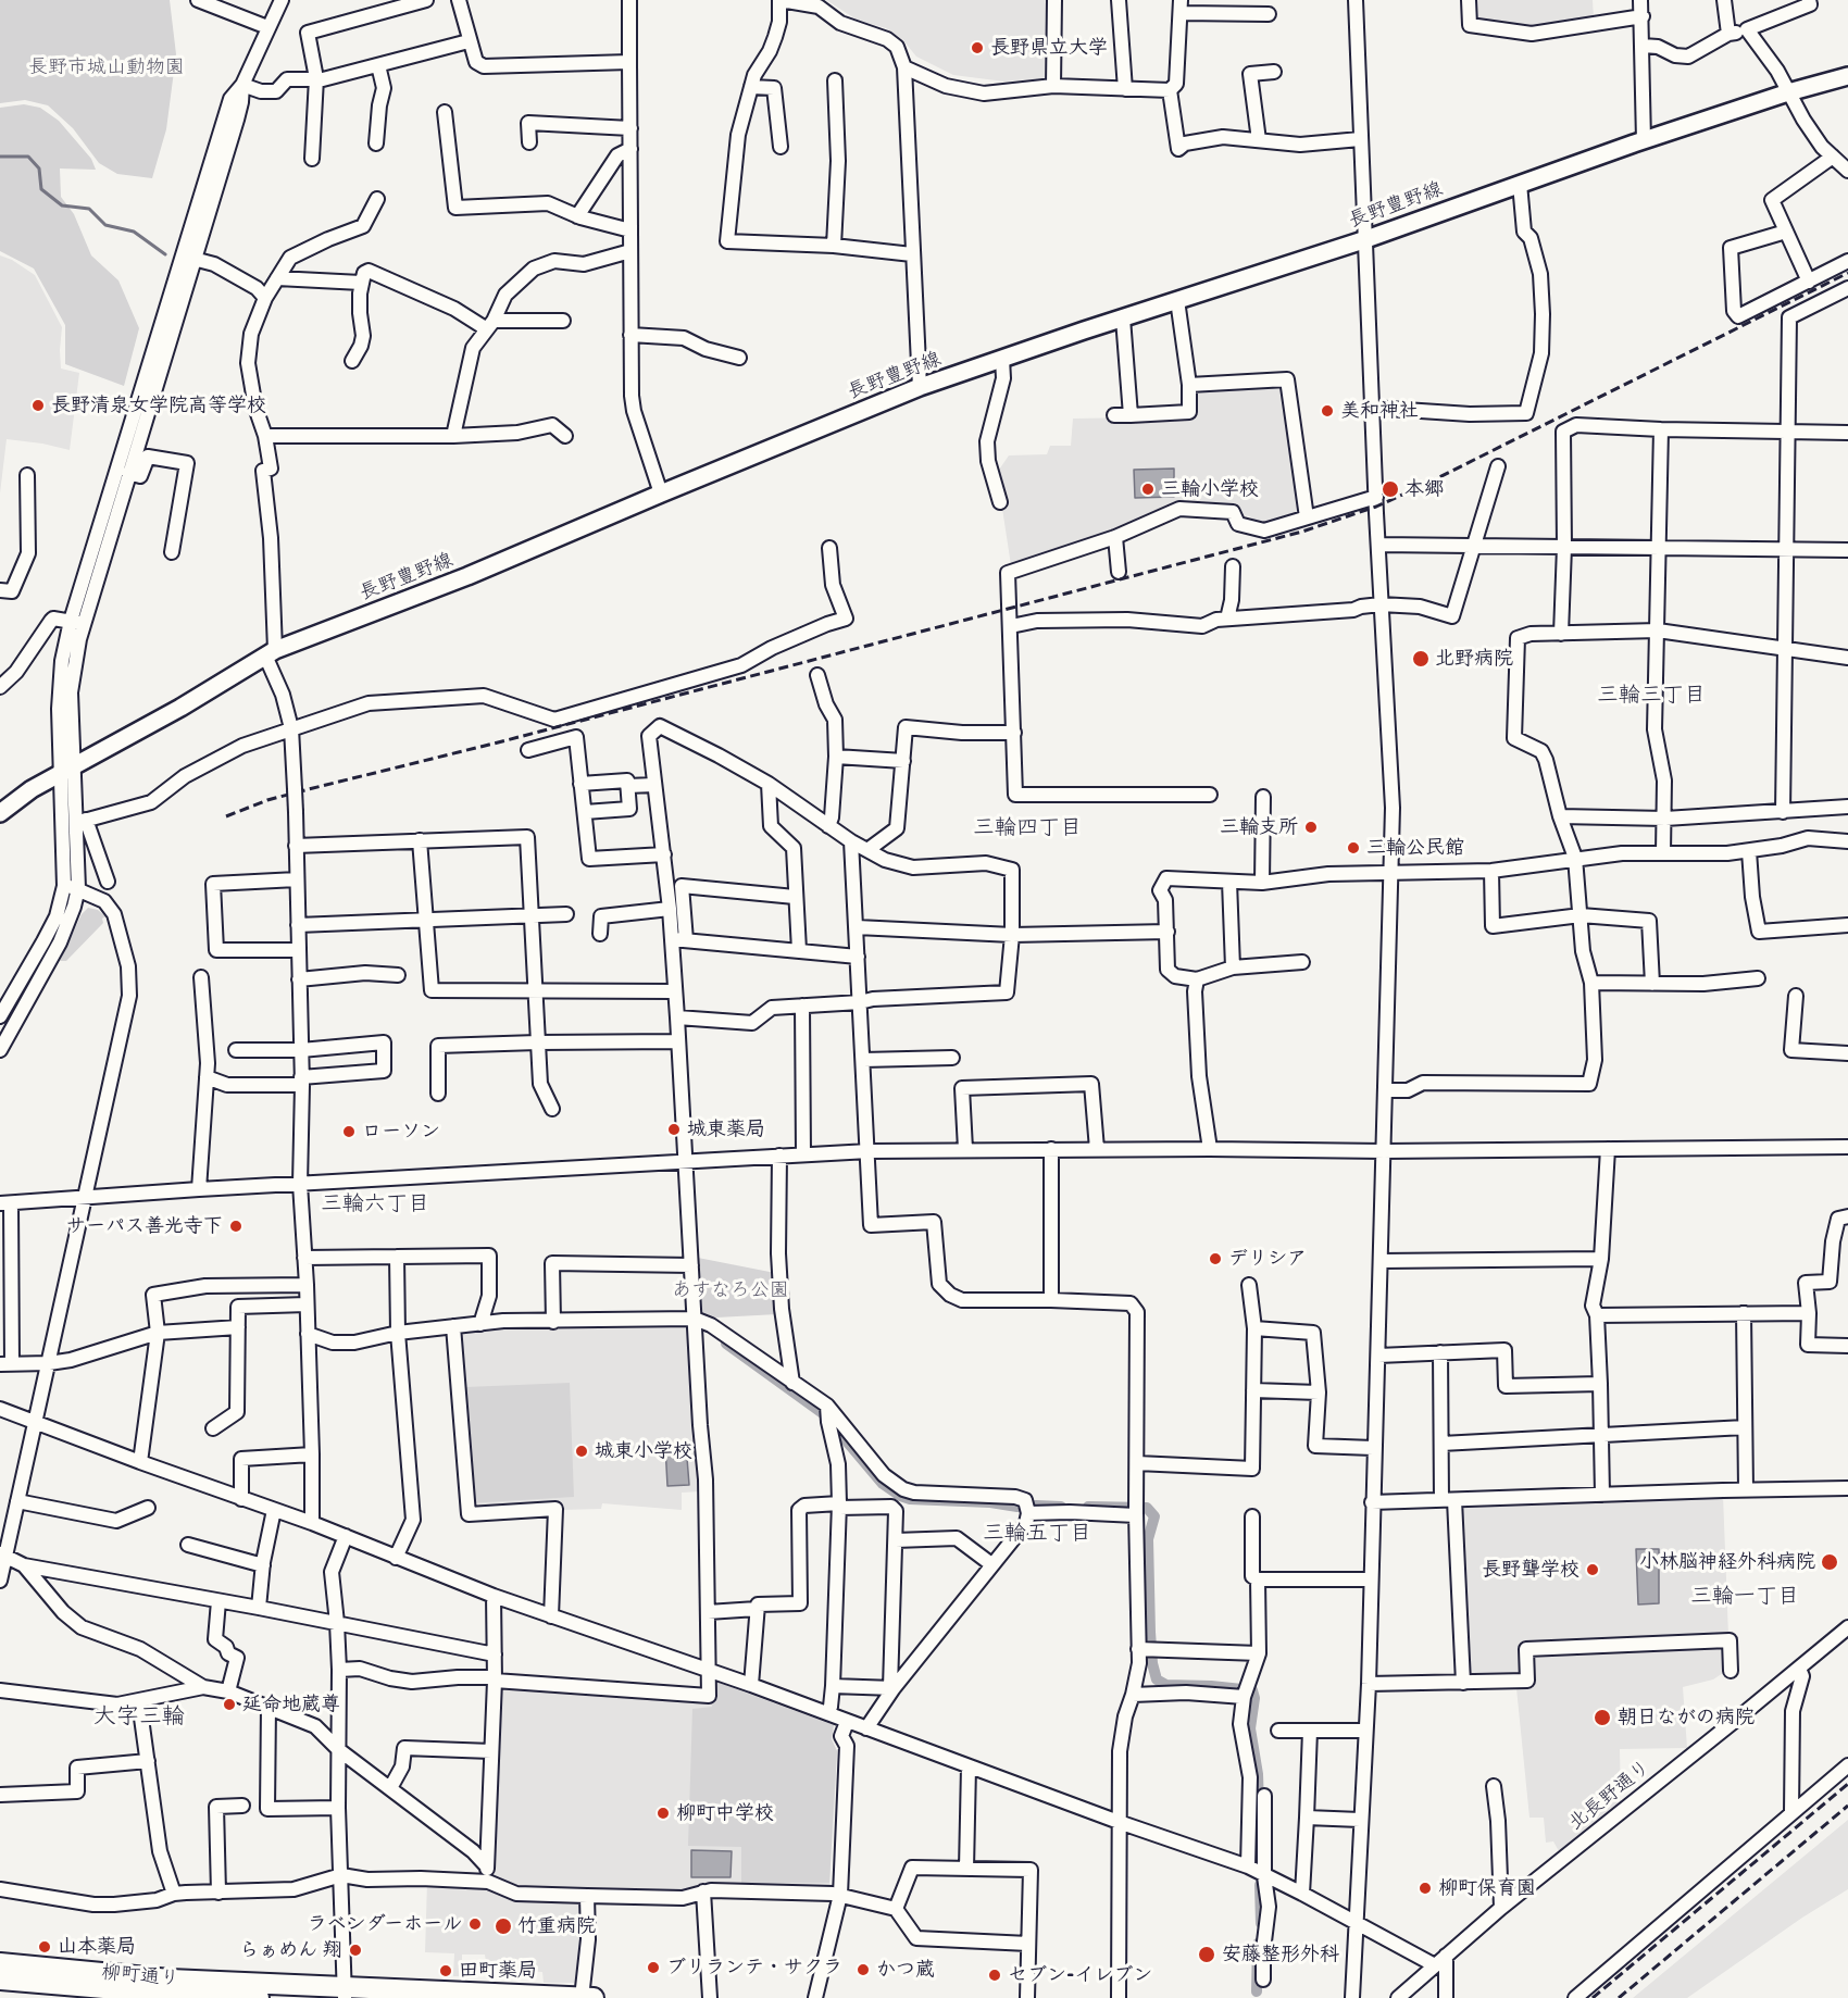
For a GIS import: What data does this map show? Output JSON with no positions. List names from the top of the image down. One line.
{"streets":{"highway":["柳町通り"],"main road":["長野豊野線"],"street":["北長野通り"]},"districts":["三輪三丁目","三輪四丁目","三輪六丁目","三輪五丁目","三輪一丁目","大字三輪"],"parks":["長野市城山動物園","あすなろ公園"],"places":["長野県立大学","長野清泉女学院高等学校","美和神社","三輪小学校","本郷","北野病院","三輪支所","三輪公民館","城東薬局","ローソン","サーパス善光寺下","デリシア","城東小学校","小林脳神経外科病院","長野聾学校","延命地蔵尊","朝日ながの病院","柳町中学校","柳町保育園","ラベンダーホール","竹重病院","山本薬局","らぁめん 翔","安藤整形外科","ブリランテ・サクラ","かつ蔵","田町薬局","セブン-イレブン"]}
